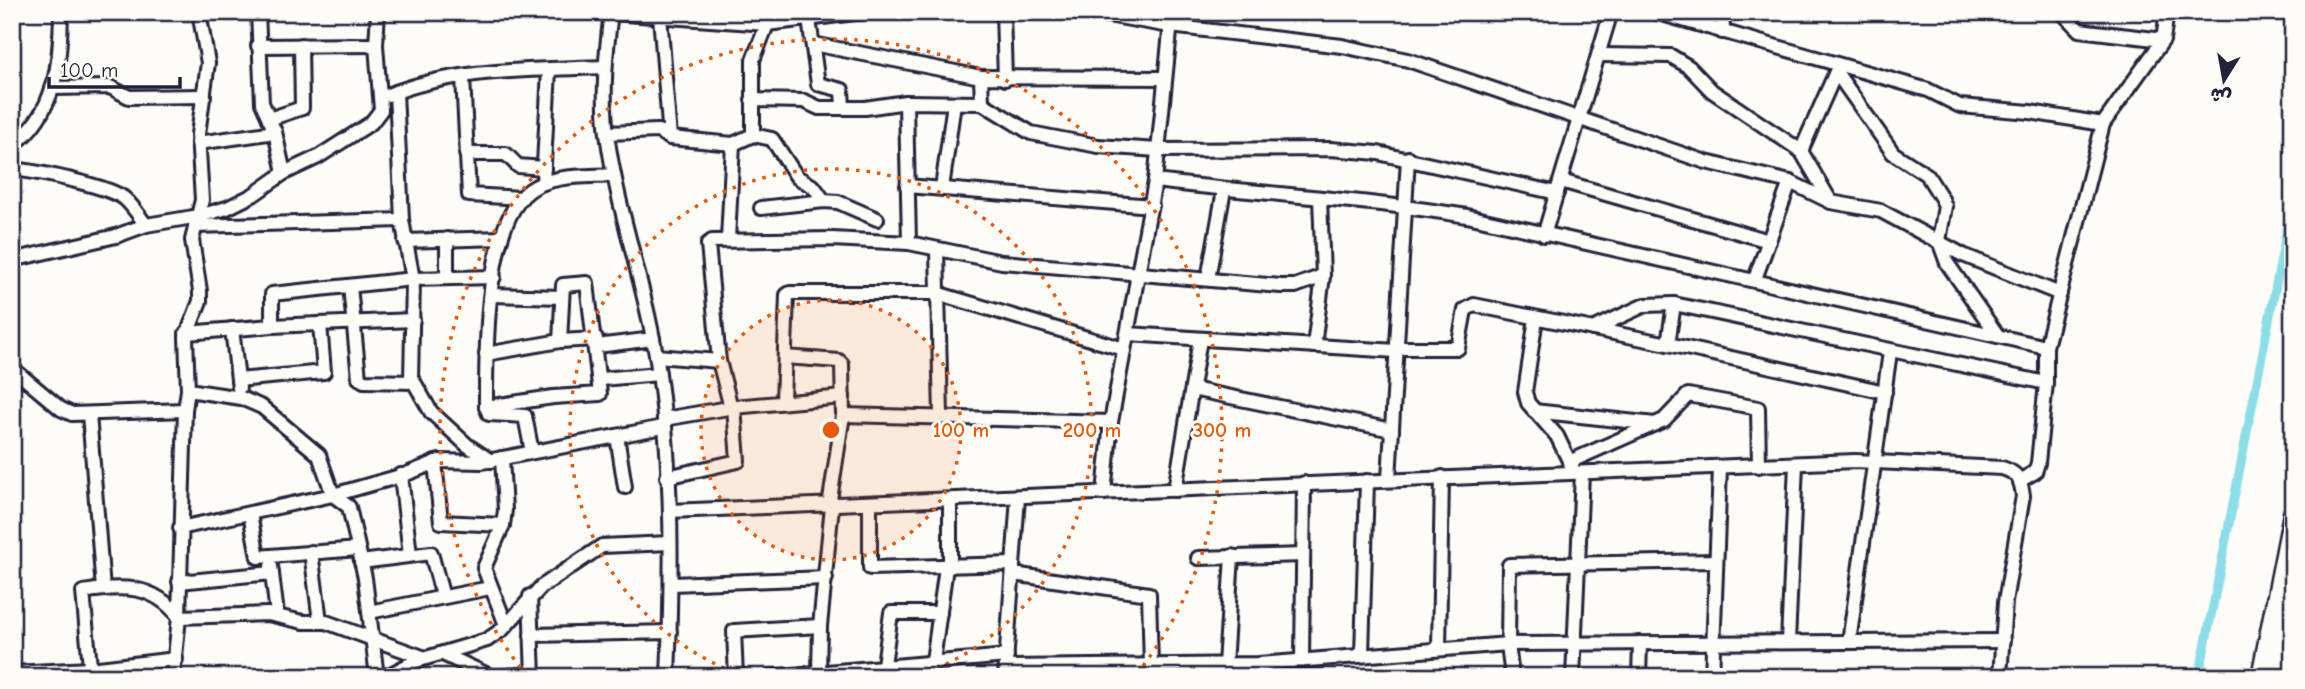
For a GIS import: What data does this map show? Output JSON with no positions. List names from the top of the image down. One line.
{"scale_bar":"100 m","north":"bottom","rings":["100 m","200 m","300 m"]}
